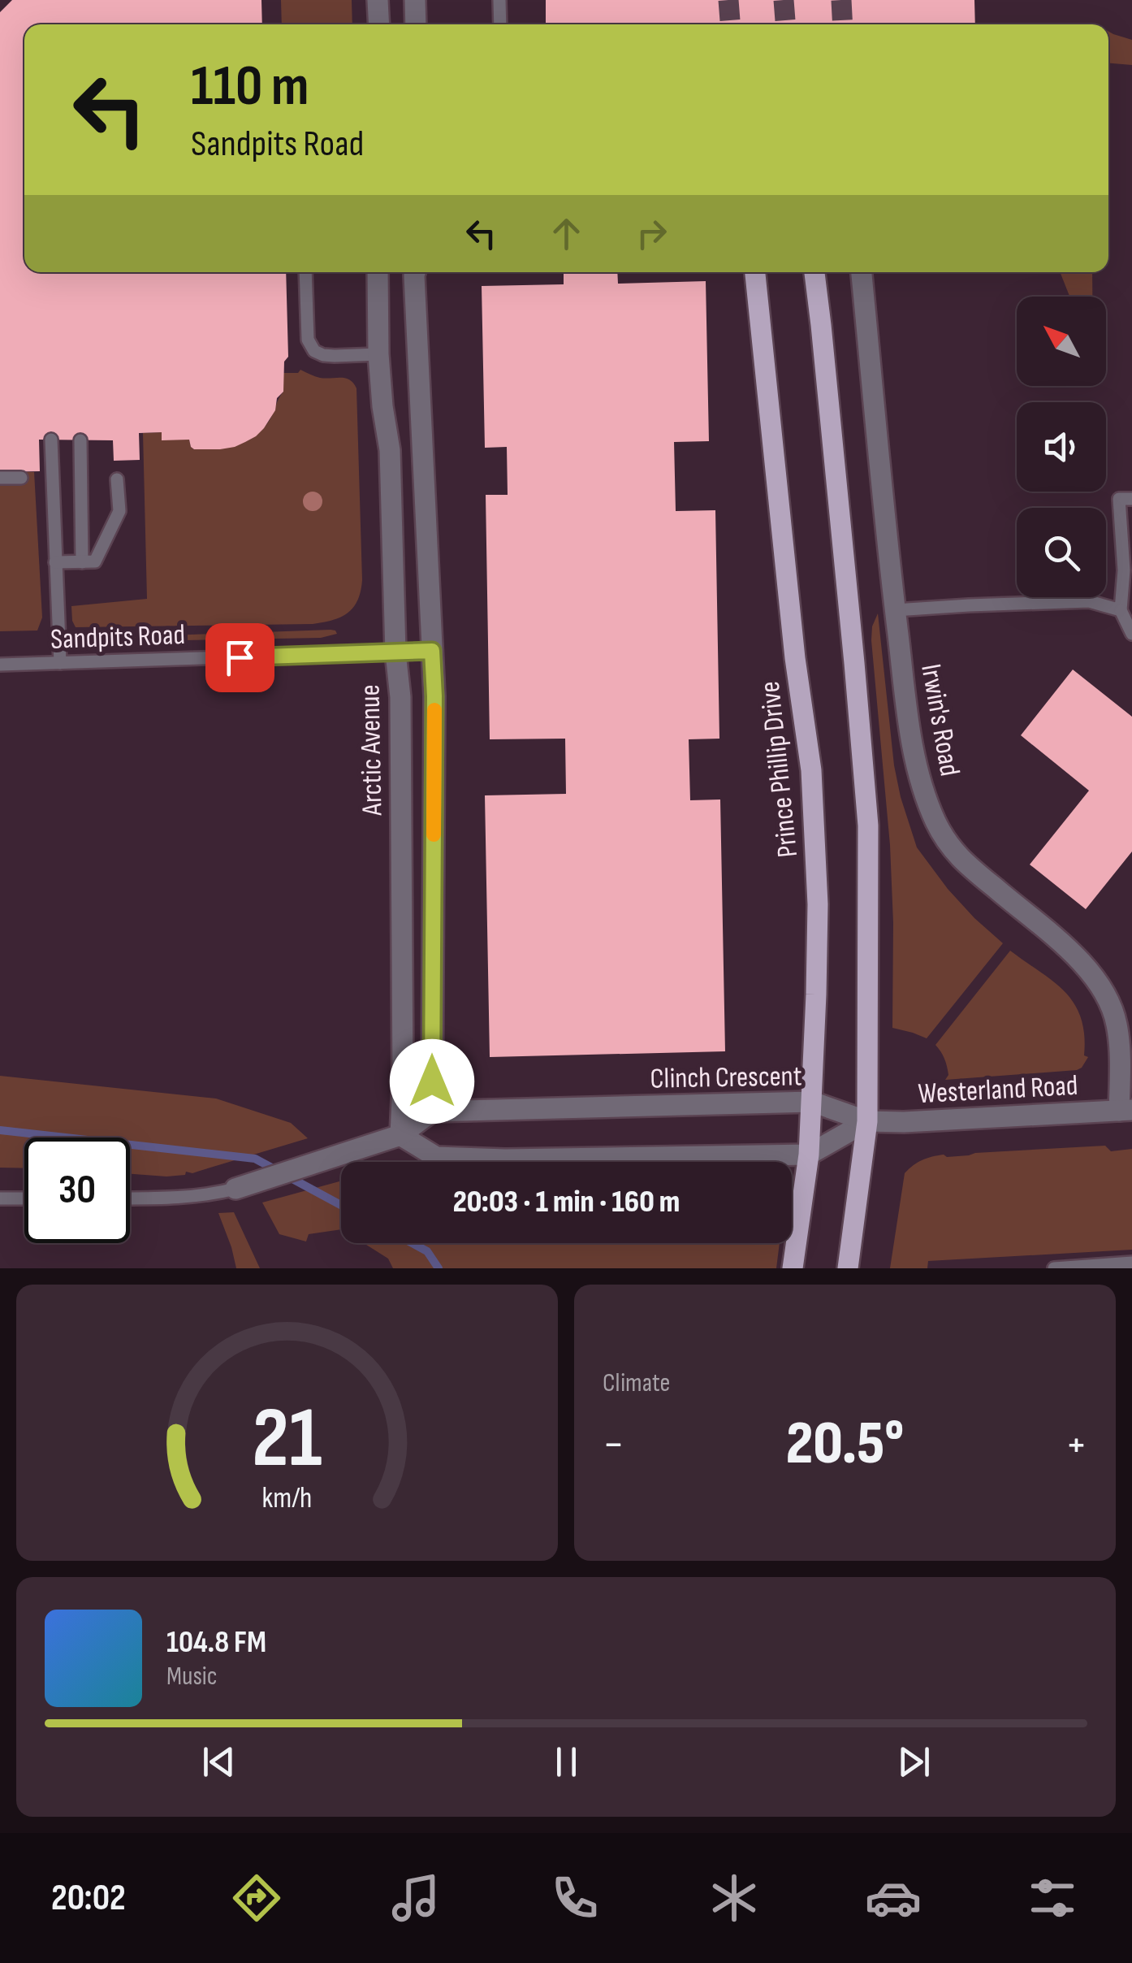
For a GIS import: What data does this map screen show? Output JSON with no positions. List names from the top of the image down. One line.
{"streets":{"main road":["Prince Phillip Drive"],"street":["Irwin's Road","Arctic Avenue","Clinch Crescent","Westerland Road"],"lane":["Sandpits Road"]},"crossings":[["Sandpits Road","Arctic Avenue"],["Irwin's Road","Westerland Road"],["Prince Phillip Drive","Clinch Crescent"],["Clinch Crescent","Westerland Road"]],"north":"top left","page":{"turn":["110 m","Sandpits Road"],"limit":"30","trip":"20:03 · 1 min · 160 m","tile":"Climate","heat":["−","20.5°","+"],"song":["104.8 FM","Music"],"tabs":"20:02","gauge":["21","km/h"]}}
